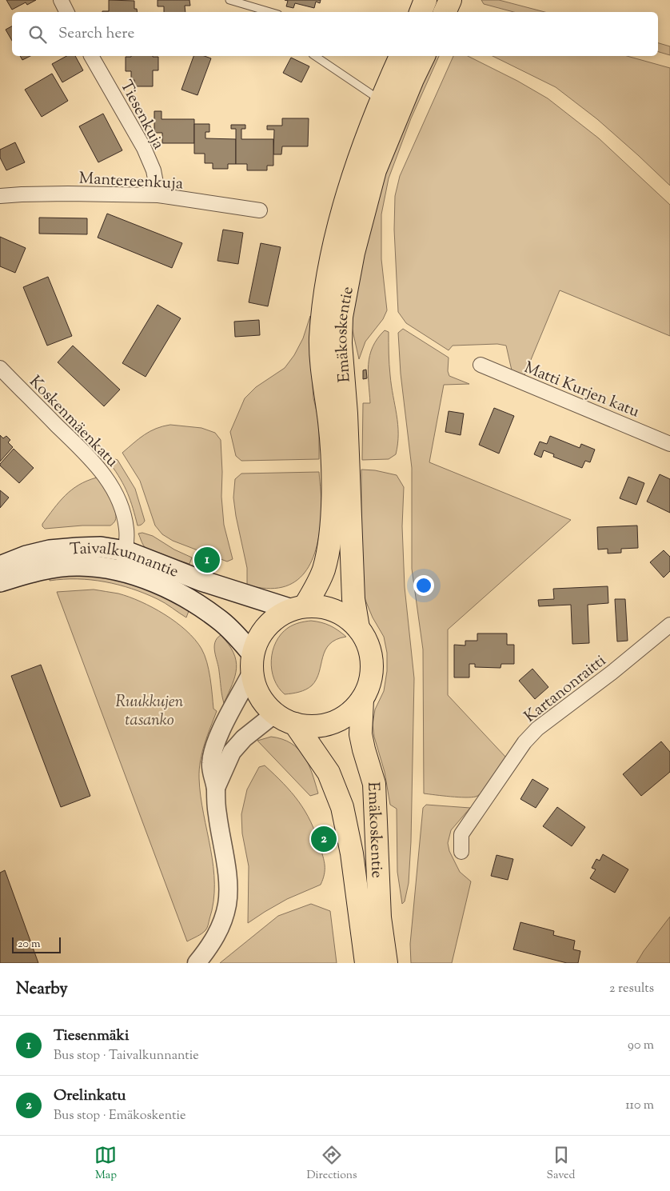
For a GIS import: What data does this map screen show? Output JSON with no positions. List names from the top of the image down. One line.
{"streets":{"main road":["Emäkoskentie","Taivalkunnantie"],"street":["Tiesenkuja","Mantereenkuja","Matti Kurjen katu","Koskenmäenkatu","Kartanonraitti"]},"crossings":[["Tiesenkuja","Mantereenkuja"],["Emäkoskentie","Taivalkunnantie"],["Koskenmäenkatu","Taivalkunnantie"]],"parks":["Ruukkujen tasanko"],"scale_bar":"20 m","page":{"search":"Search here","pins":["1","2"],"scale":"20 m","heading":["Nearby","2 results"],"list":[{"mark":"1","name":"Tiesenmäki","note":"Bus stop · Taivalkunnantie","value":"90 m"},{"mark":"2","name":"Orelinkatu","note":"Bus stop · Emäkoskentie","value":"110 m"}],"nav":["Map","Directions","Saved"]}}
